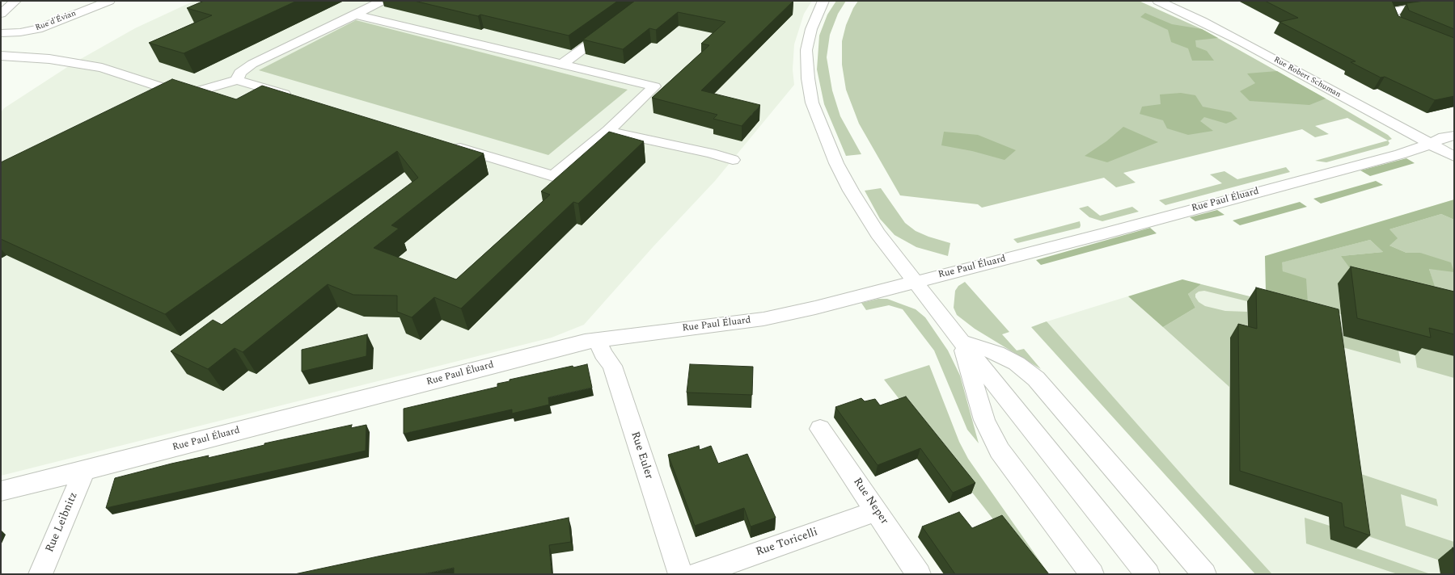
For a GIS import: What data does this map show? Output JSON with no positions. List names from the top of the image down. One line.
{"streets":{"street":["Rue d'Évian","Rue Robert Schuman","Rue Paul Éluard","Rue Euler","Rue Neper","Rue Leibnitz","Rue Toricelli"]},"crossings":[["Rue Robert Schuman","Rue Paul Éluard"],["Rue Paul Éluard","Rue Euler"],["Rue Paul Éluard","Rue Leibnitz"],["Rue Neper","Rue Toricelli"]]}
